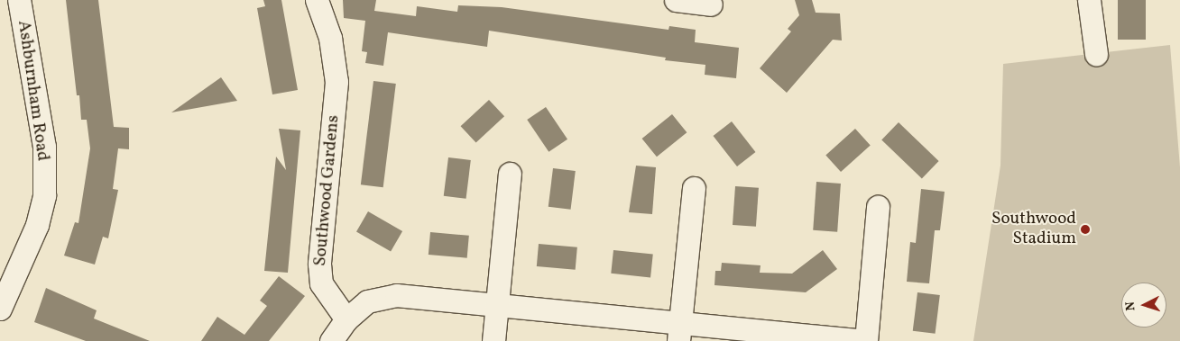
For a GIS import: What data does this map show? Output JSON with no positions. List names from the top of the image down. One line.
{"streets":{"street":["Ashburnham Road","Southwood Gardens"]},"places":["Southwood Stadium"],"north":"left"}
